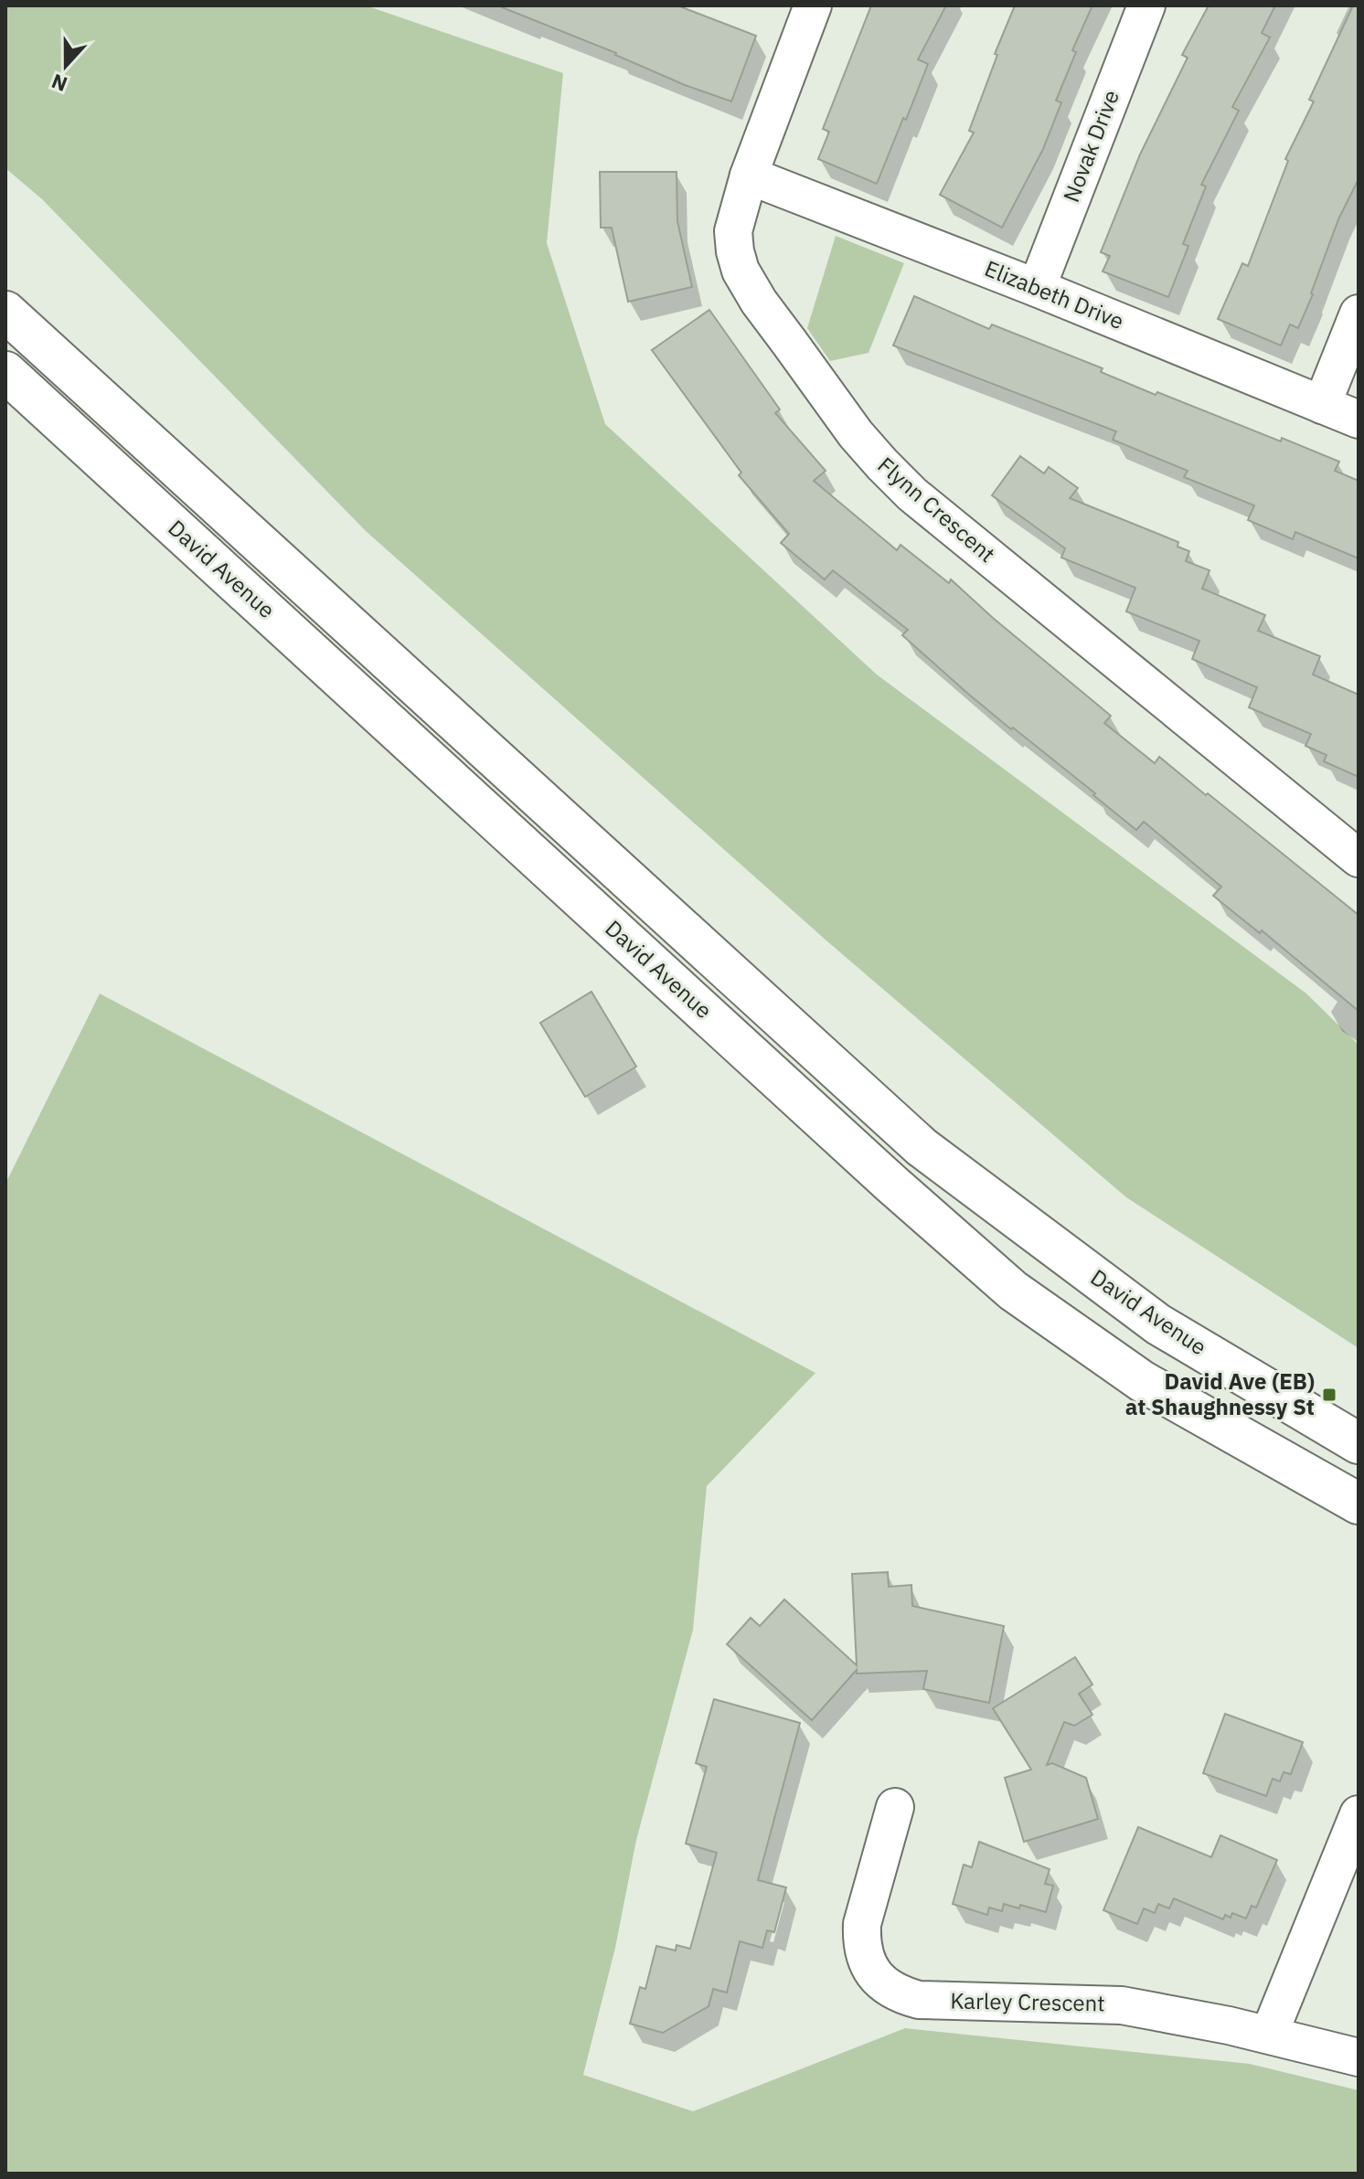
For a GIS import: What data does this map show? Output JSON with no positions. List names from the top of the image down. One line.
{"streets":{"main road":["David Avenue"],"street":["Novak Drive","Elizabeth Drive","Flynn Crescent","Karley Crescent"]},"crossings":[["Novak Drive","Elizabeth Drive"],["Elizabeth Drive","Flynn Crescent"]],"places":{"transit":["David Ave (EB) at Shaughnessy St"]},"north":"bottom"}
